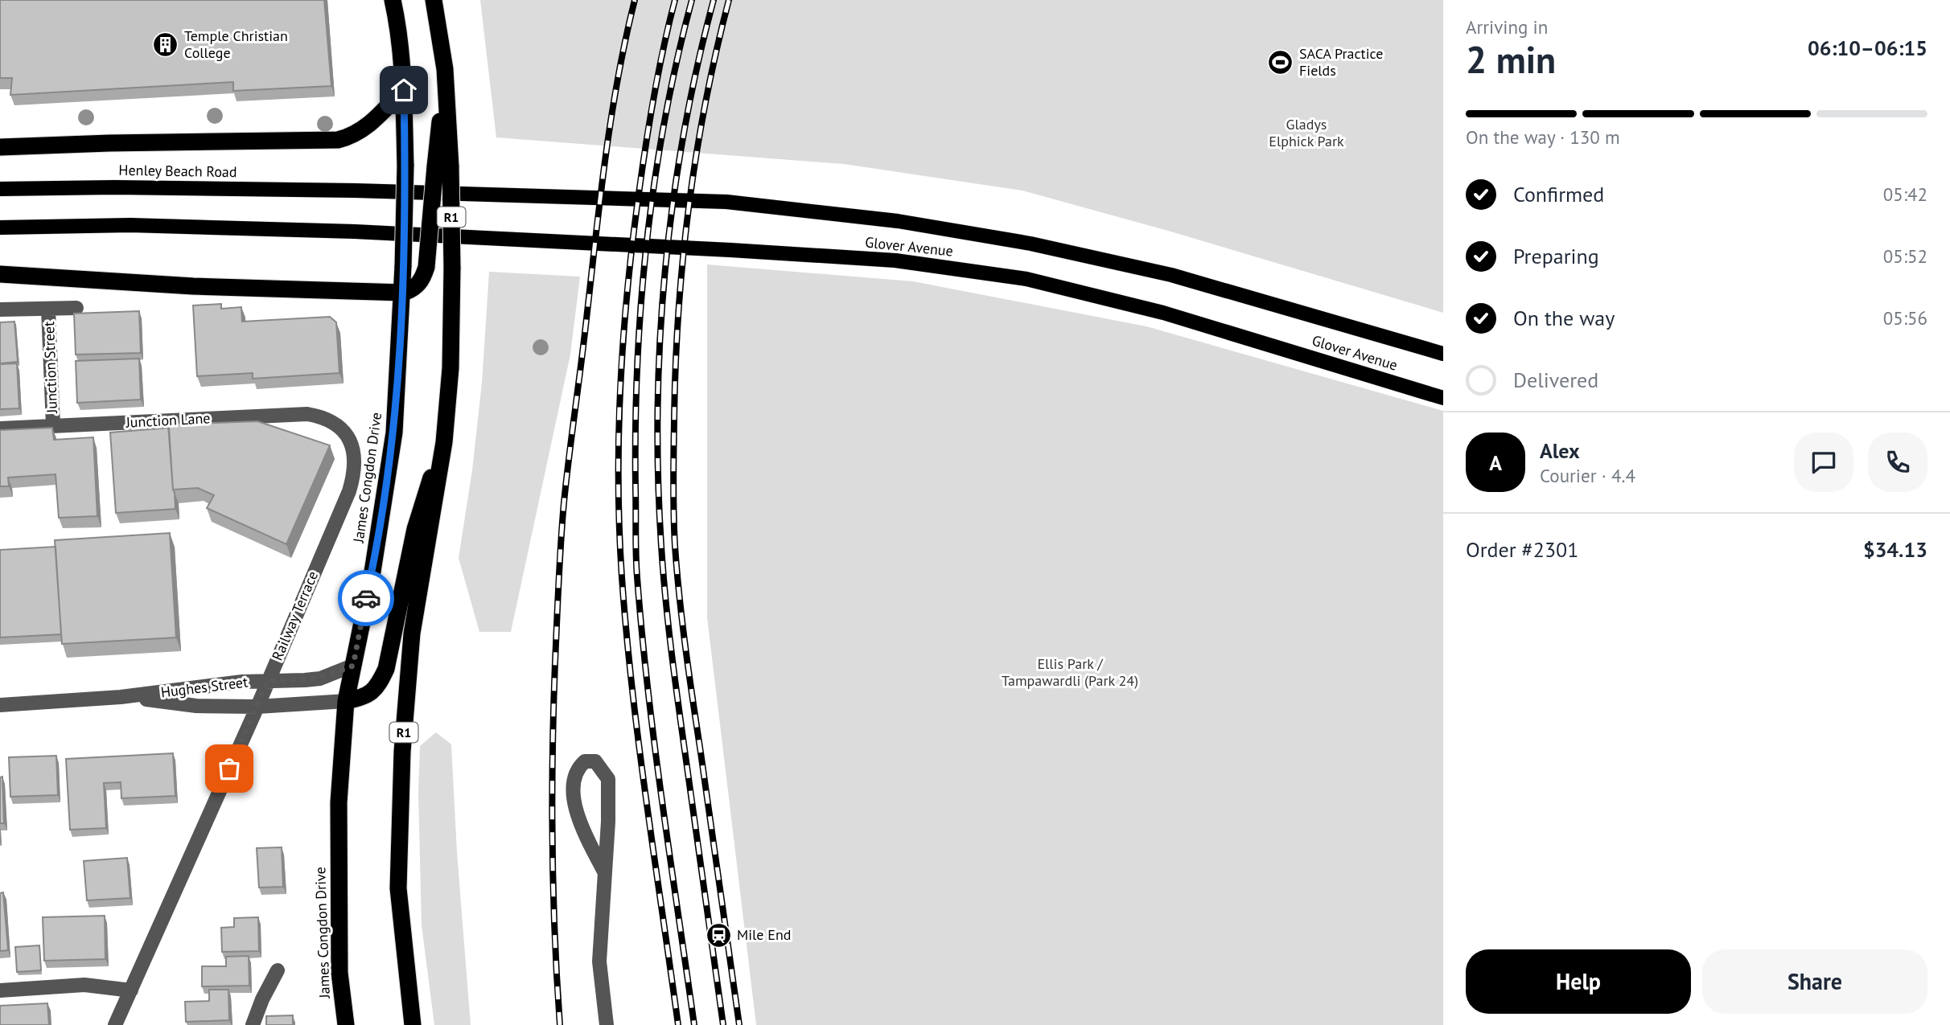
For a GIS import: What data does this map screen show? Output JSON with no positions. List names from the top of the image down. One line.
{"streets":{"highway":["R1","James Congdon Drive"],"main road":["Henley Beach Road","Glover Avenue"],"street":["Junction Street","Junction Lane","Railway Terrace","Hughes Street"]},"crossings":[["Henley Beach Road","Glover Avenue"],["Junction Street","Junction Lane"],["Junction Lane","Railway Terrace"],["James Congdon Drive","Hughes Street"],["Railway Terrace","Hughes Street"]],"parks":["Gladys Elphick Park","Ellis Park / Tampawardli (Park 24)"],"places":{"building":["Temple Christian College"],"sports":["SACA Practice Fields"],"station":["Mile End"]},"page":{"heading":["2 min","Arriving in","06:10–06:15"],"panel":["Alex","Courier · 4.4","Order #2301","$34.13"],"bar":"On the way · 130 m","list":[["Confirmed","05:42"],["Preparing","05:52"],["On the way","05:56"],"Delivered"],"round":"A","buttons":["Help","Share"]}}
